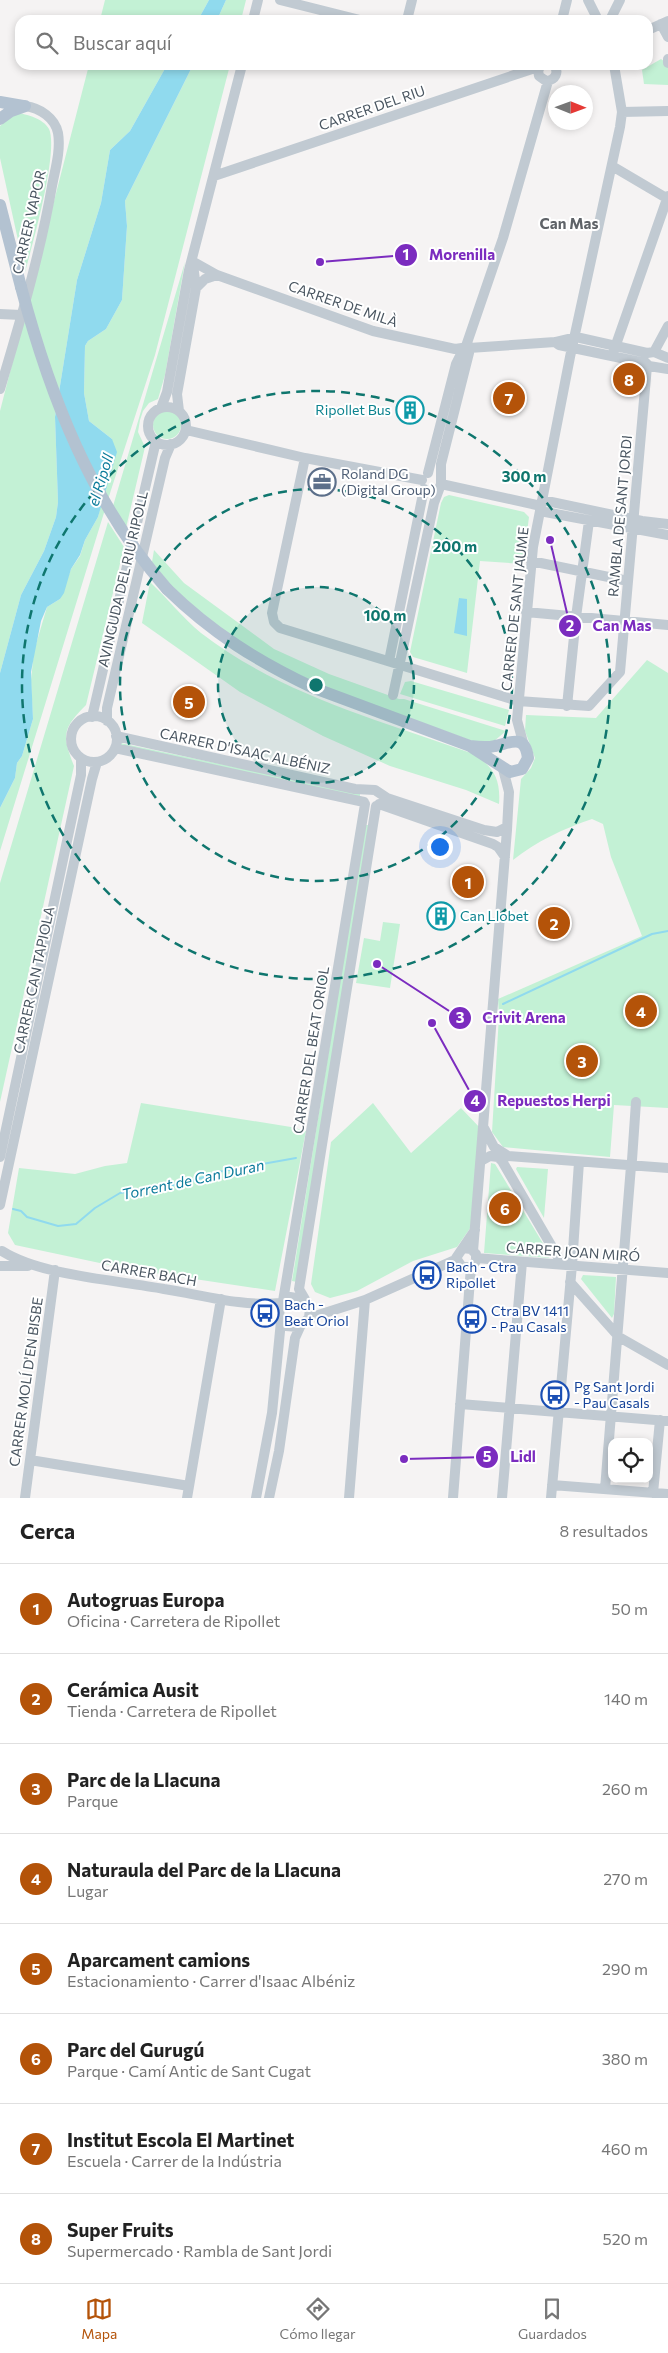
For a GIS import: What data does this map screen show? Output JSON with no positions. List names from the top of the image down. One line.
{"streets":{"street":["CARRER DEL RIU","CARRER VAPOR","CARRER DE MILÀ","RAMBLA DE SANT JORDI","AVINGUDA DEL RIU RIPOLL","CARRER DE SANT JAUME","CARRER D'ISAAC ALBÉNIZ","CARRER CAN TAPIOLA","CARRER DEL BEAT ORIOL","CARRER JOAN MIRÓ","CARRER BACH","CARRER MOLÍ D'EN BISBE"]},"crossings":[["CARRER DE MILÀ","CARRER DE SANT JAUME"],["RAMBLA DE SANT JORDI","CARRER DE SANT JAUME"],["AVINGUDA DEL RIU RIPOLL","CARRER D'ISAAC ALBÉNIZ"],["AVINGUDA DEL RIU RIPOLL","CARRER CAN TAPIOLA"],["CARRER D'ISAAC ALBÉNIZ","CARRER CAN TAPIOLA"],["CARRER D'ISAAC ALBÉNIZ","CARRER DEL BEAT ORIOL"],["CARRER DEL BEAT ORIOL","CARRER BACH"],["CARRER BACH","CARRER MOLÍ D'EN BISBE"]],"districts":["Can Mas"],"water":["el Ripoll","Torrent de Can Duran"],"places":{"other":["Morenilla","Can Mas","Crivit Arena","Repuestos Herpi","Lidl"],"building":["Ripollet Bus","Can Llobet"],"office":["Roland DG (Digital Group)"],"bus stop":["Bach - Ctra Ripollet","Bach - Beat Oriol","Ctra BV 1411 - Pau Casals","Pg Sant Jordi - Pau Casals"]},"north":"right","page":{"search":"Buscar aquí","pins":["8","7","5","1","2","4","3","6"],"heading":["Cerca","8 resultados"],"list":[{"mark":"1","name":"Autogruas Europa","note":"Oficina · Carretera de Ripollet","value":"50 m"},{"mark":"2","name":"Cerámica Ausit","note":"Tienda · Carretera de Ripollet","value":"140 m"},{"mark":"3","name":"Parc de la Llacuna","note":"Parque","value":"260 m"},{"mark":"4","name":"Naturaula del Parc de la Llacuna","note":"Lugar","value":"270 m"},{"mark":"5","name":"Aparcament camions","note":"Estacionamiento · Carrer d'Isaac Albéniz","value":"290 m"},{"mark":"6","name":"Parc del Gurugú","note":"Parque · Camí Antic de Sant Cugat","value":"380 m"},{"mark":"7","name":"Institut Escola El Martinet","note":"Escuela · Carrer de la Indústria","value":"460 m"},{"mark":"8","name":"Super Fruits","note":"Supermercado · Rambla de Sant Jordi","value":"520 m"}],"nav":["Mapa","Cómo llegar","Guardados"]},"rings":["300 m","200 m","100 m"]}
